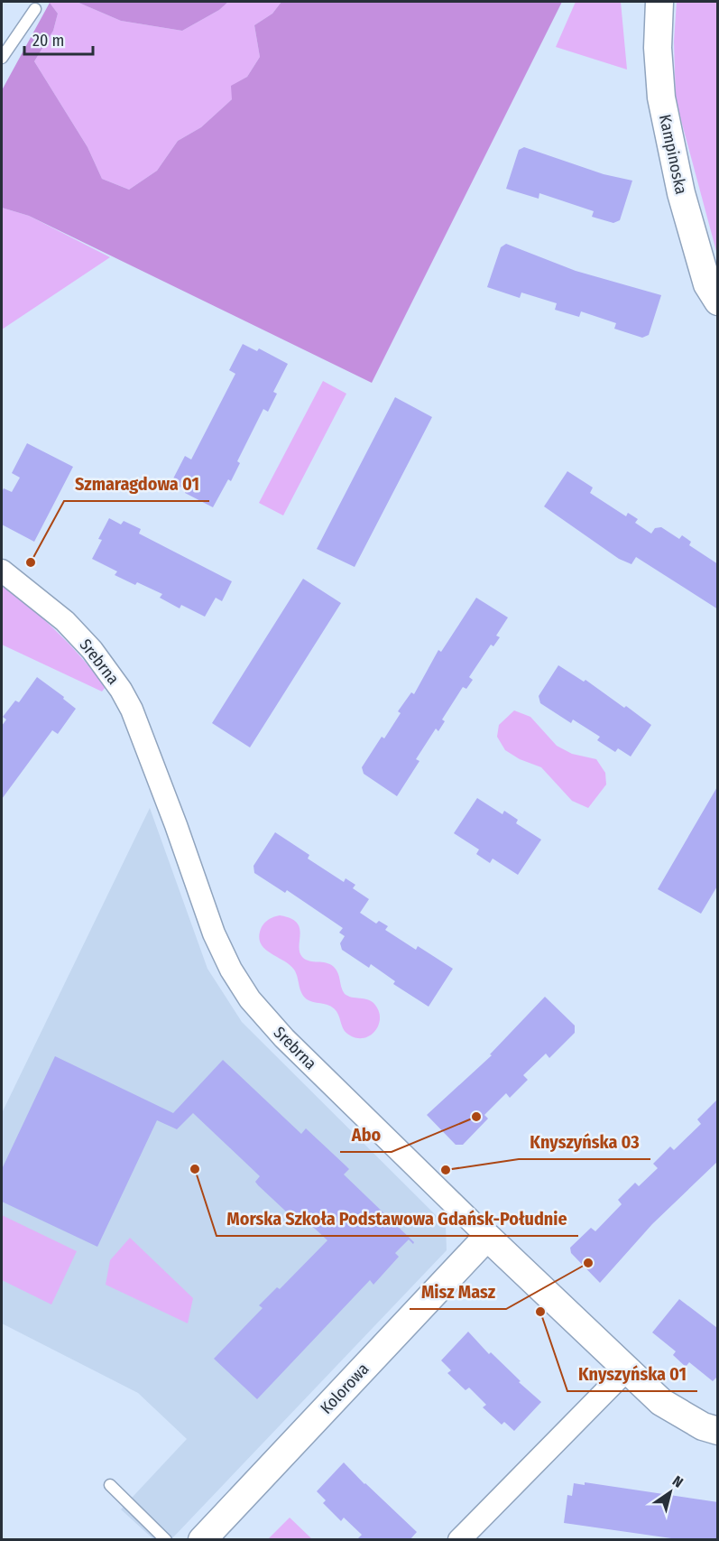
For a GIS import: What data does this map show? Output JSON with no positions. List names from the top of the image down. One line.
{"streets":{"street":["Kampinoska","Srebrna","Kolorowa"]},"crossings":[["Srebrna","Kolorowa"]],"places":["Szmaragdowa 01","Abo","Morska Szkoła Podstawowa Gdańsk-Południe","Knyszyńska 03","Misz Masz","Knyszyńska 01"],"scale_bar":"20 m","north":"top right"}
